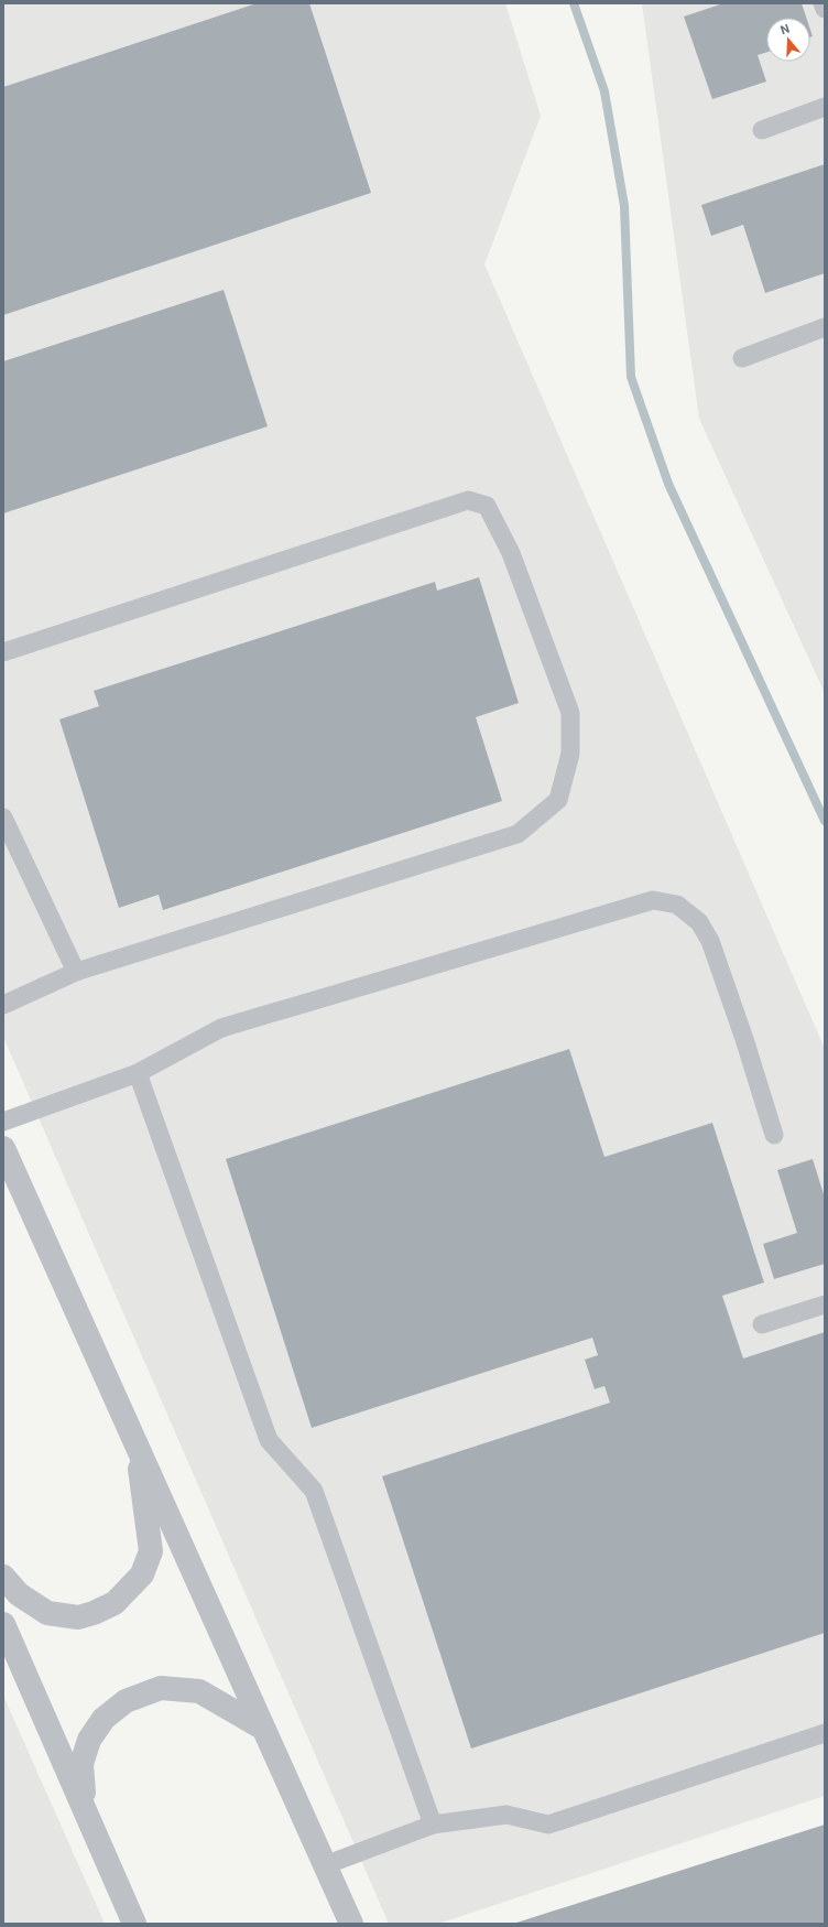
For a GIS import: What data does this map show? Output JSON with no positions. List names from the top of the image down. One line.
{"north":"top"}
